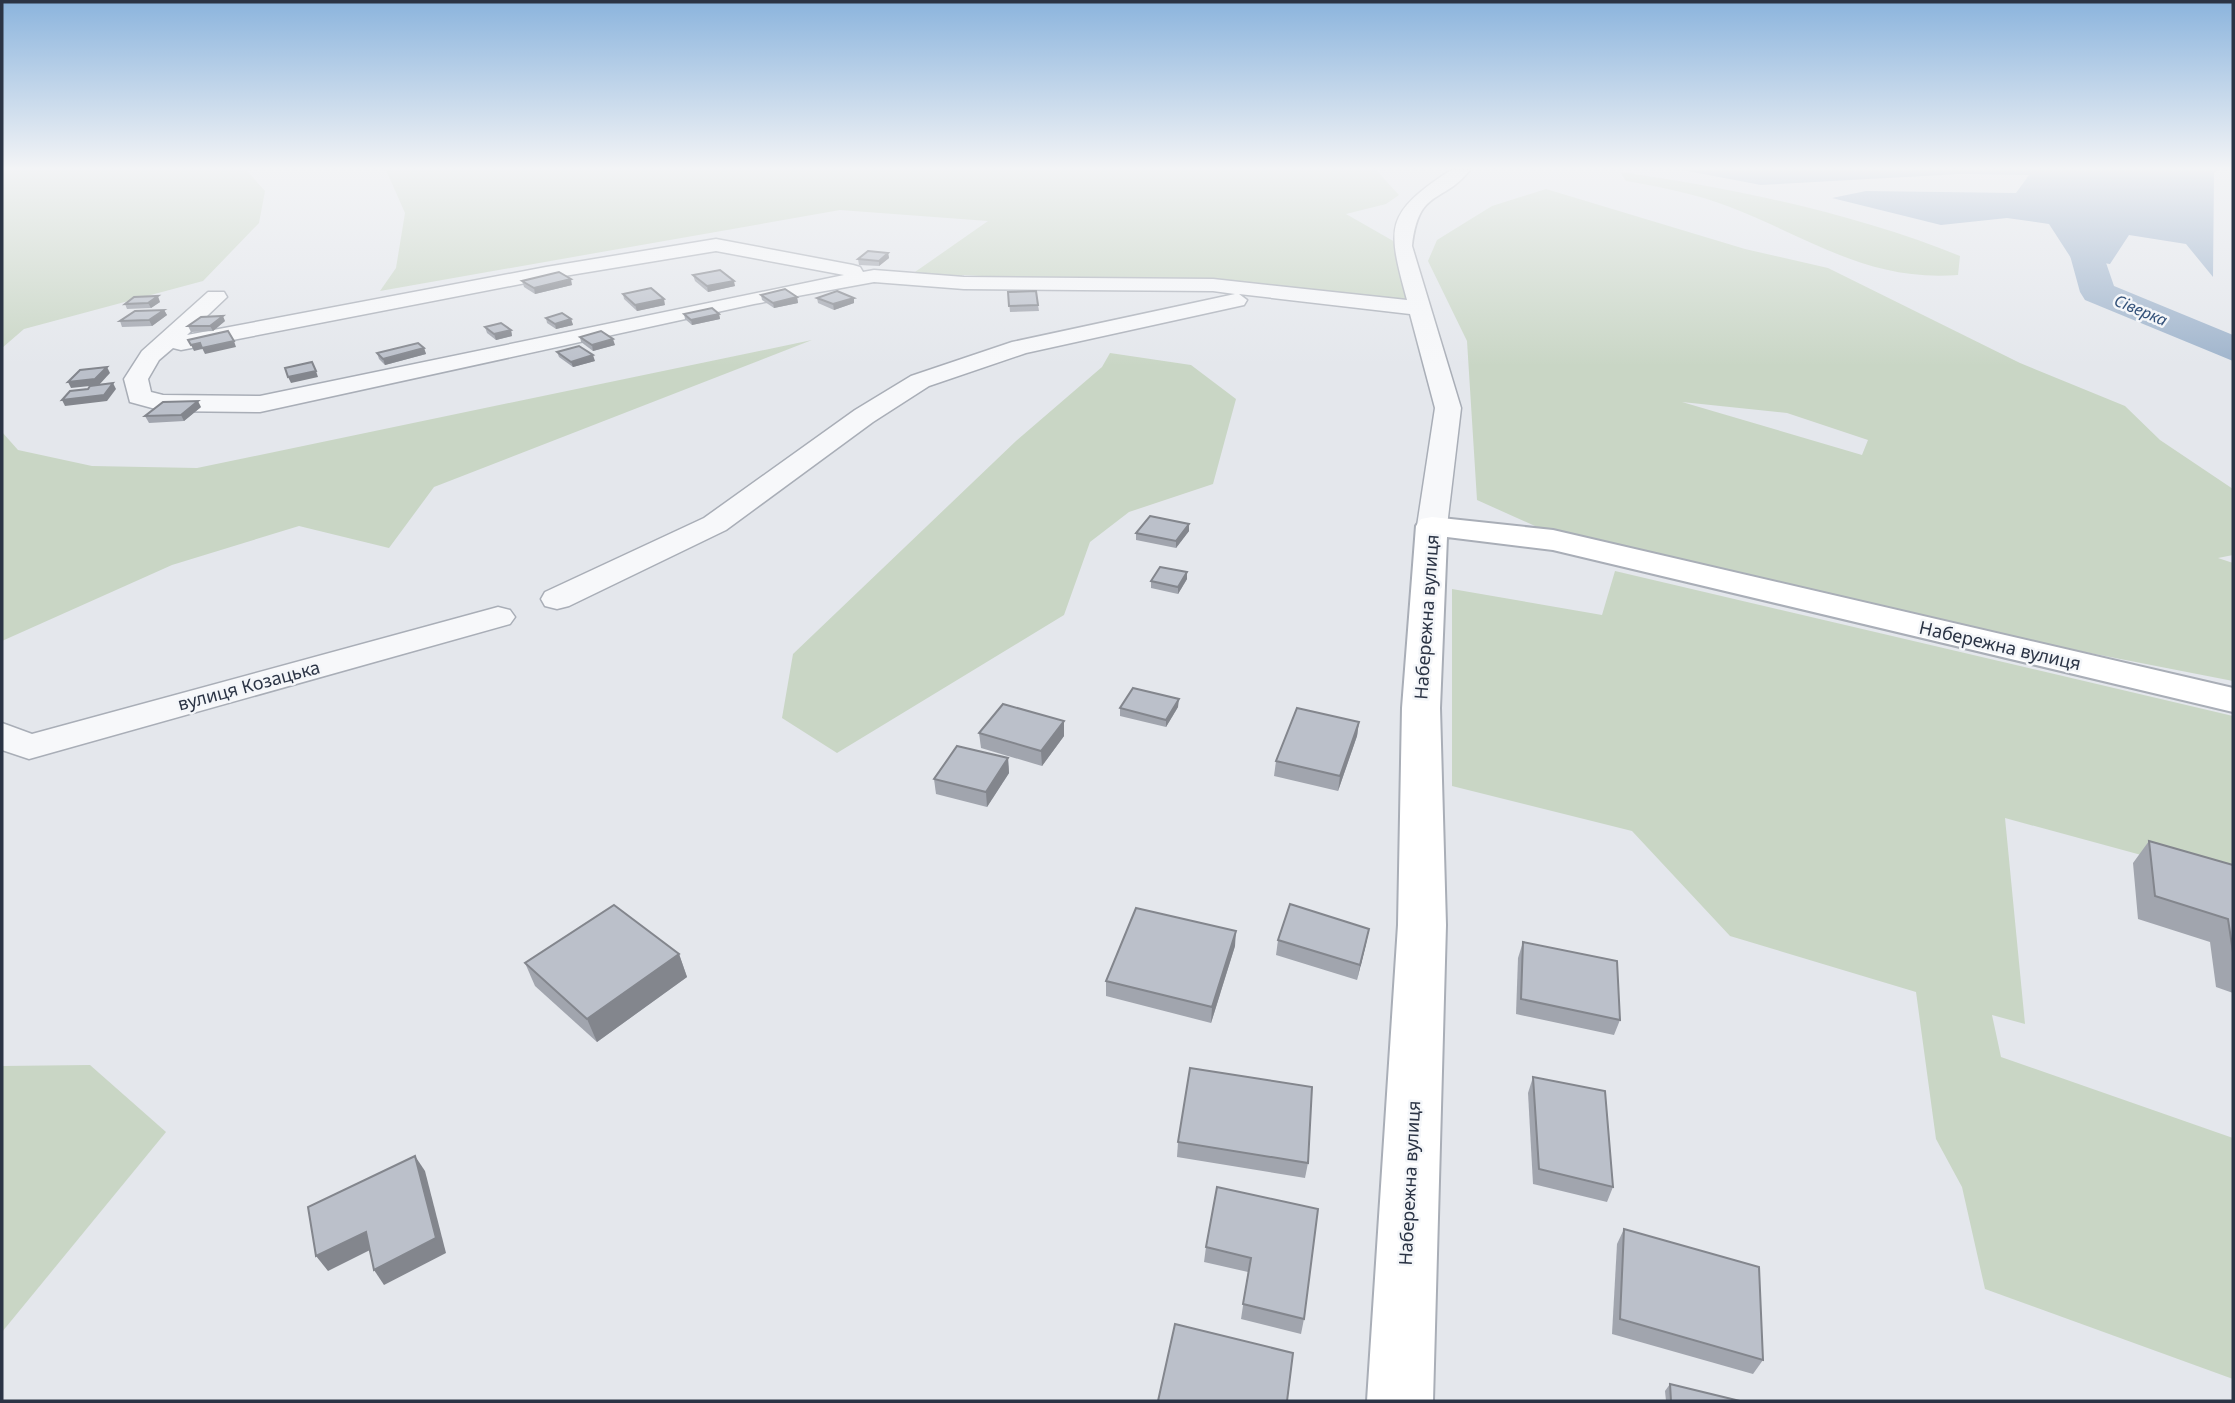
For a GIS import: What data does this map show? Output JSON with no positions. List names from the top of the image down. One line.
{"streets":{"street":["Набережна вулиця","вулиця Козацька"]},"water":["Сіверка"]}
